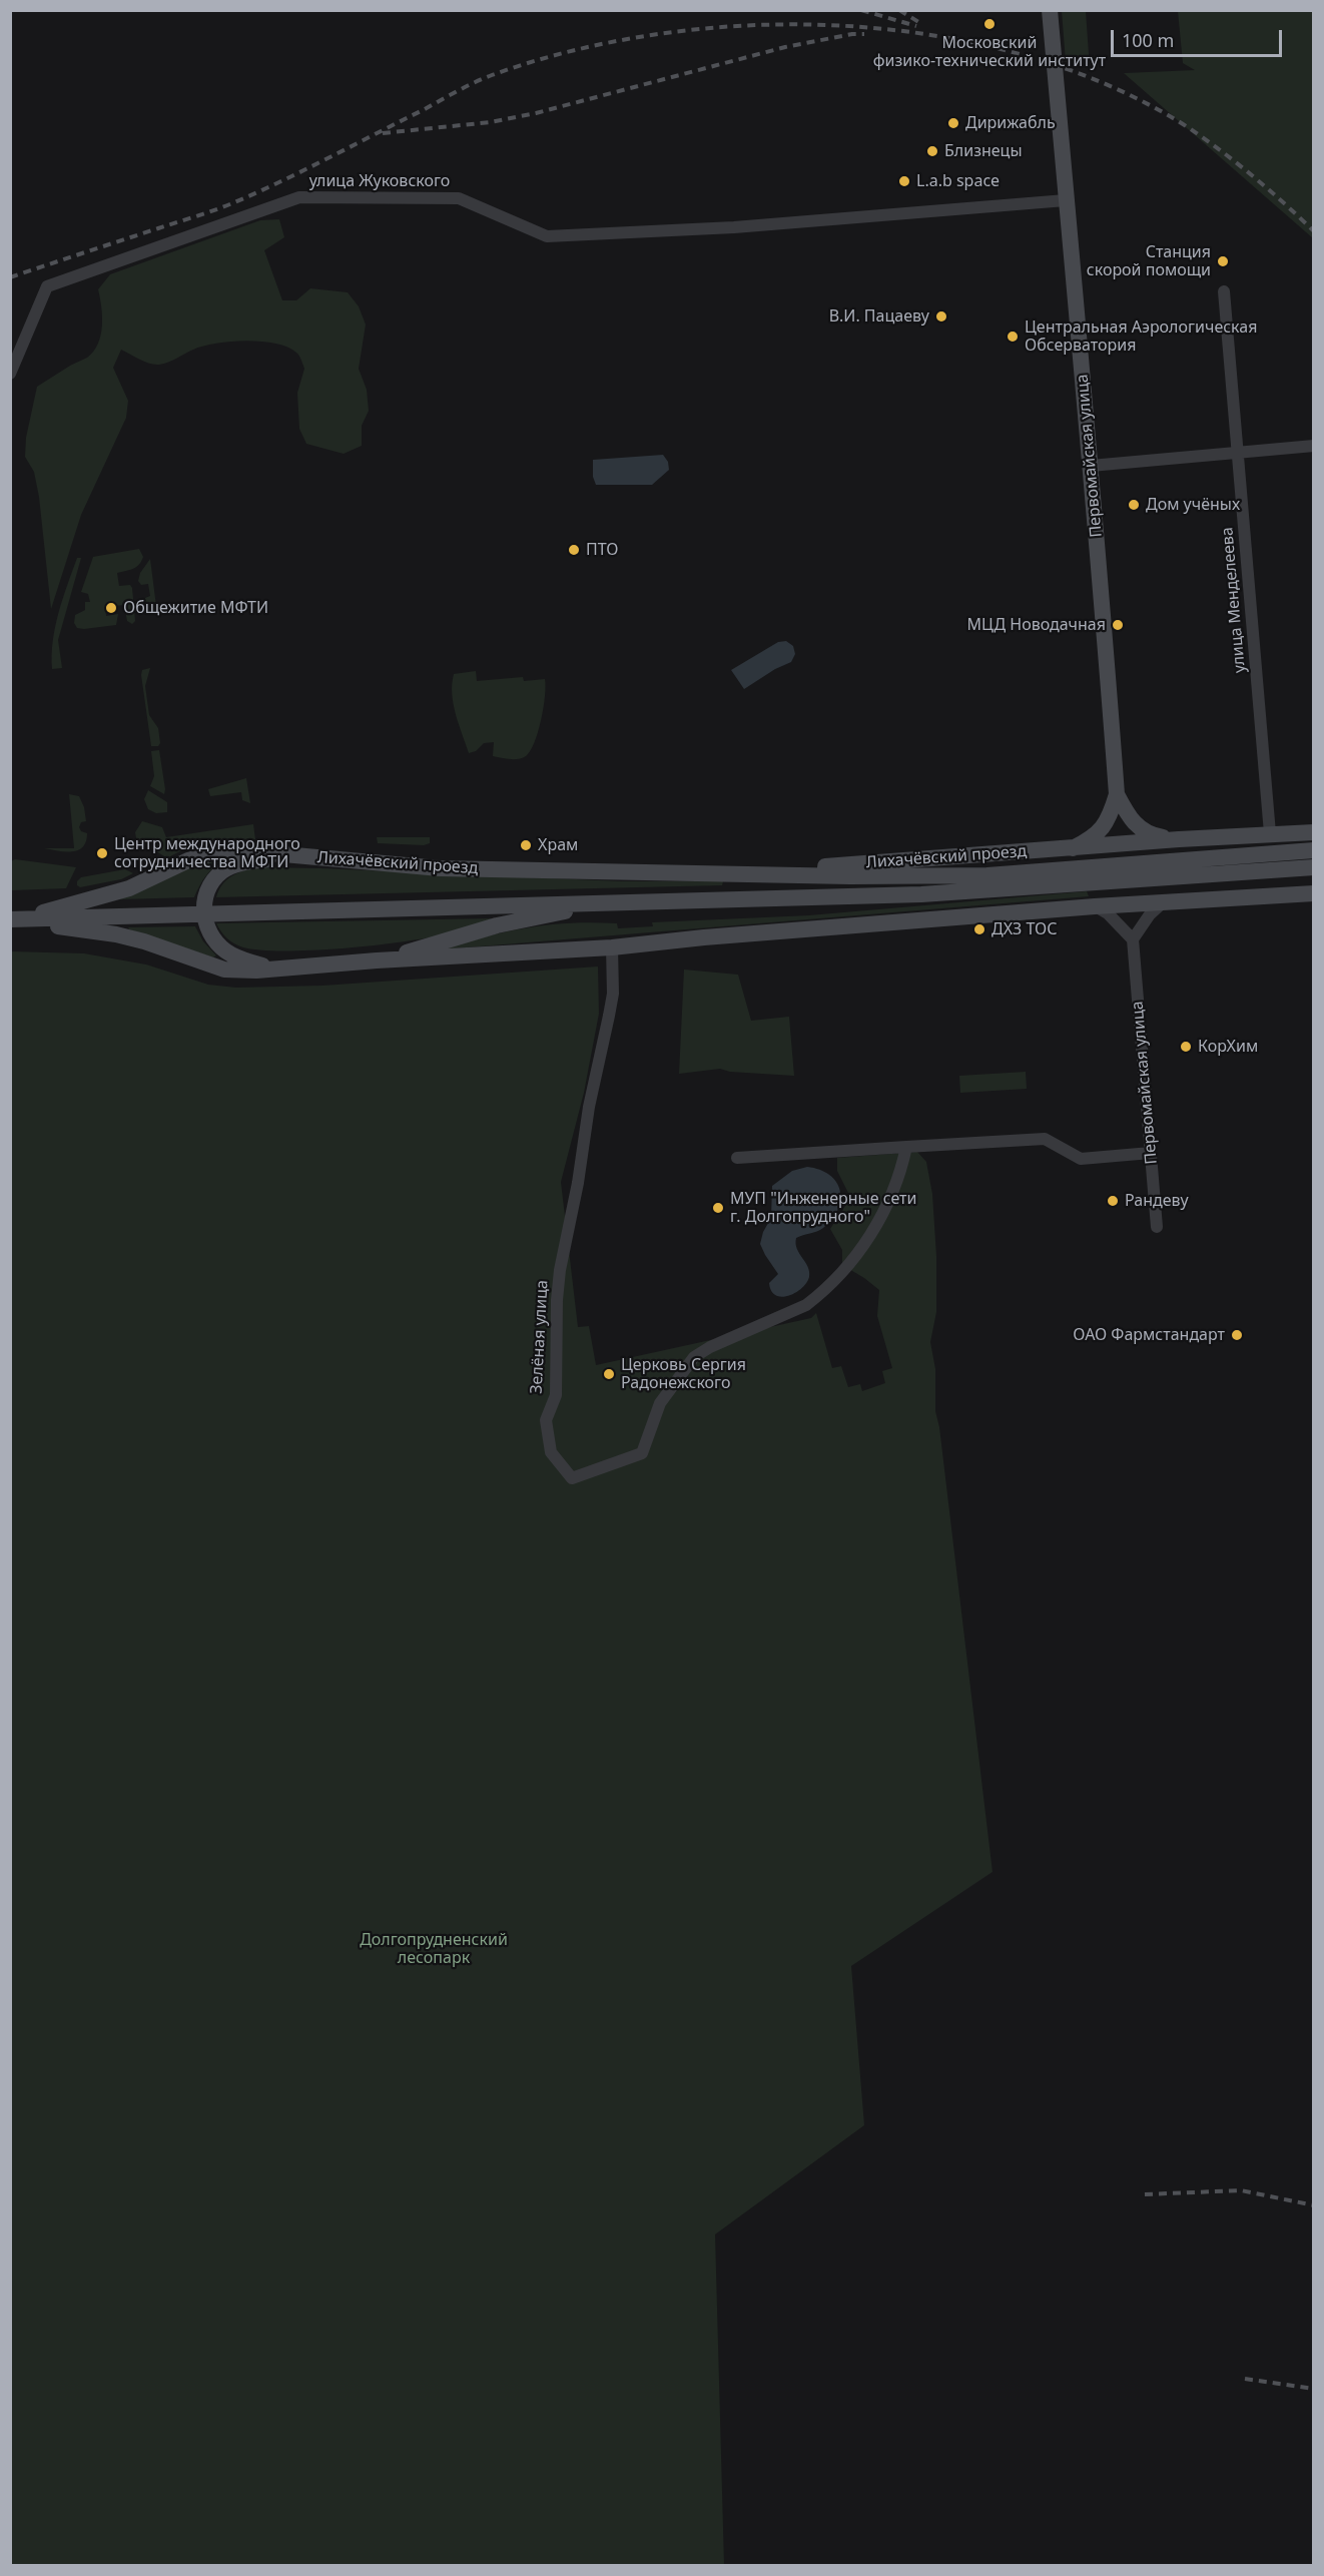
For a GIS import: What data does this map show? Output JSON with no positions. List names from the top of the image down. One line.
{"streets":{"main road":["Первомайская улица","Лихачёвский проезд"],"street":["улица Жуковского","улица Менделеева","Зелёная улица"]},"crossings":[["улица Жуковского","Первомайская улица"]],"parks":["Долгопрудненский лесопарк"],"places":["Московский физико-технический институт","Дирижабль","Близнецы","L.a.b space","Станция скорой помощи","В.И. Пацаеву","Центральная Аэрологическая Обсерватория","Дом учёных","ПТО","Общежитие МФТИ","МЦД Новодачная","Храм","Центр международного сотрудничества МФТИ","ДХЗ ТОС","КорХим","Рандеву","МУП \"Инженерные сети г. Долгопрудного\"","ОАО Фармстандарт","Церковь Сергия Радонежского"],"scale_bar":"100 m"}
